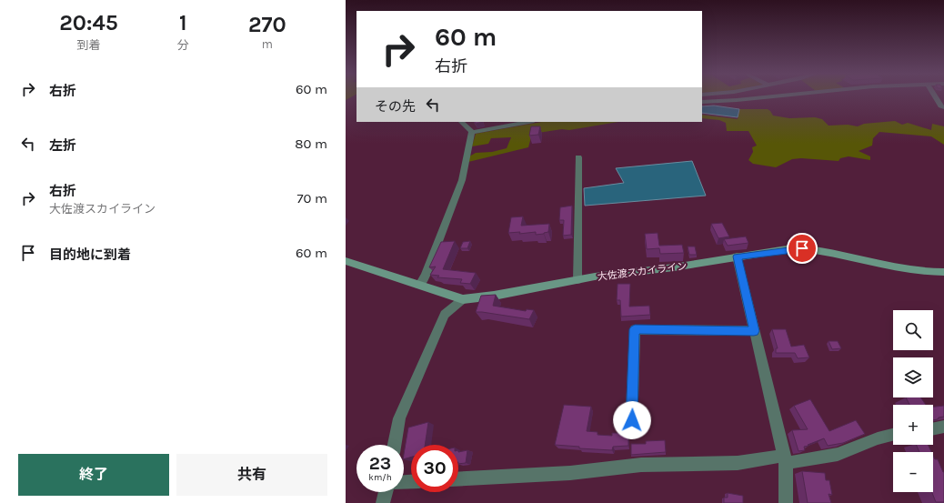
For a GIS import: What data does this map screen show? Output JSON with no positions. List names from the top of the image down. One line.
{"streets":{"street":["大佐渡スカイライン"]},"page":{"eta":["20:45","到着","1","分","270","m"],"turn":["60 m","右折"],"list":[{"name":"右折","value":"60 m"},{"name":"左折","value":"80 m"},{"name":"右折","note":"大佐渡スカイライン","value":"70 m"},{"name":"目的地に到着","value":"60 m"}],"then":"その先","map_buttons":["+","−"],"speed":"23 km/h","limit":"30","buttons":["終了","共有"]}}
